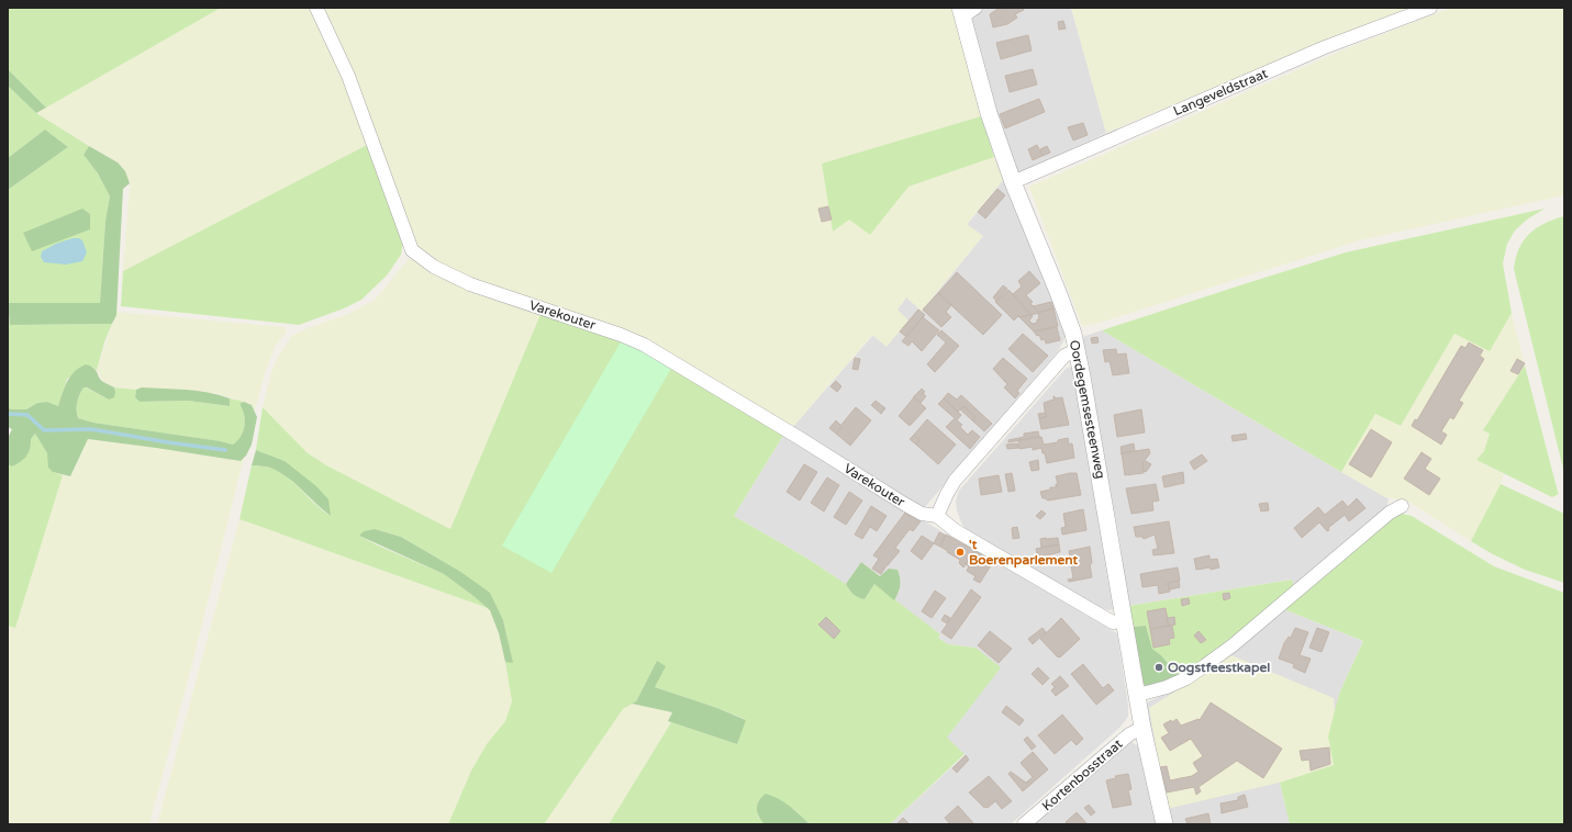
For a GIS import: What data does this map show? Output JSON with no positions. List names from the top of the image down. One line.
{"streets":{"street":["Langeveldstraat","Varekouter","Oordegemsesteenweg","Kortenbosstraat"]},"crossings":[["Langeveldstraat","Oordegemsesteenweg"],["Varekouter","Oordegemsesteenweg"],["Oordegemsesteenweg","Kortenbosstraat"]],"places":["'t Boerenparlement","Oogstfeestkapel"]}
